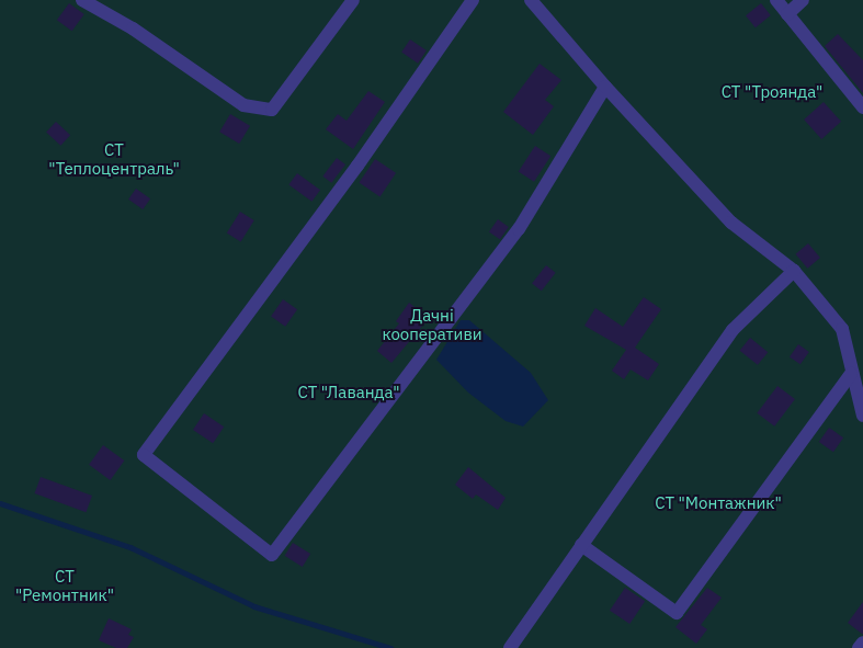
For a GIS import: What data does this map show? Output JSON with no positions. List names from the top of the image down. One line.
{"parks":["СТ \"Троянда\"","СТ \"Теплоцентраль\"","Дачні кооперативи","СТ \"Лаванда\"","СТ \"Монтажник\"","СТ \"Ремонтник\""]}
